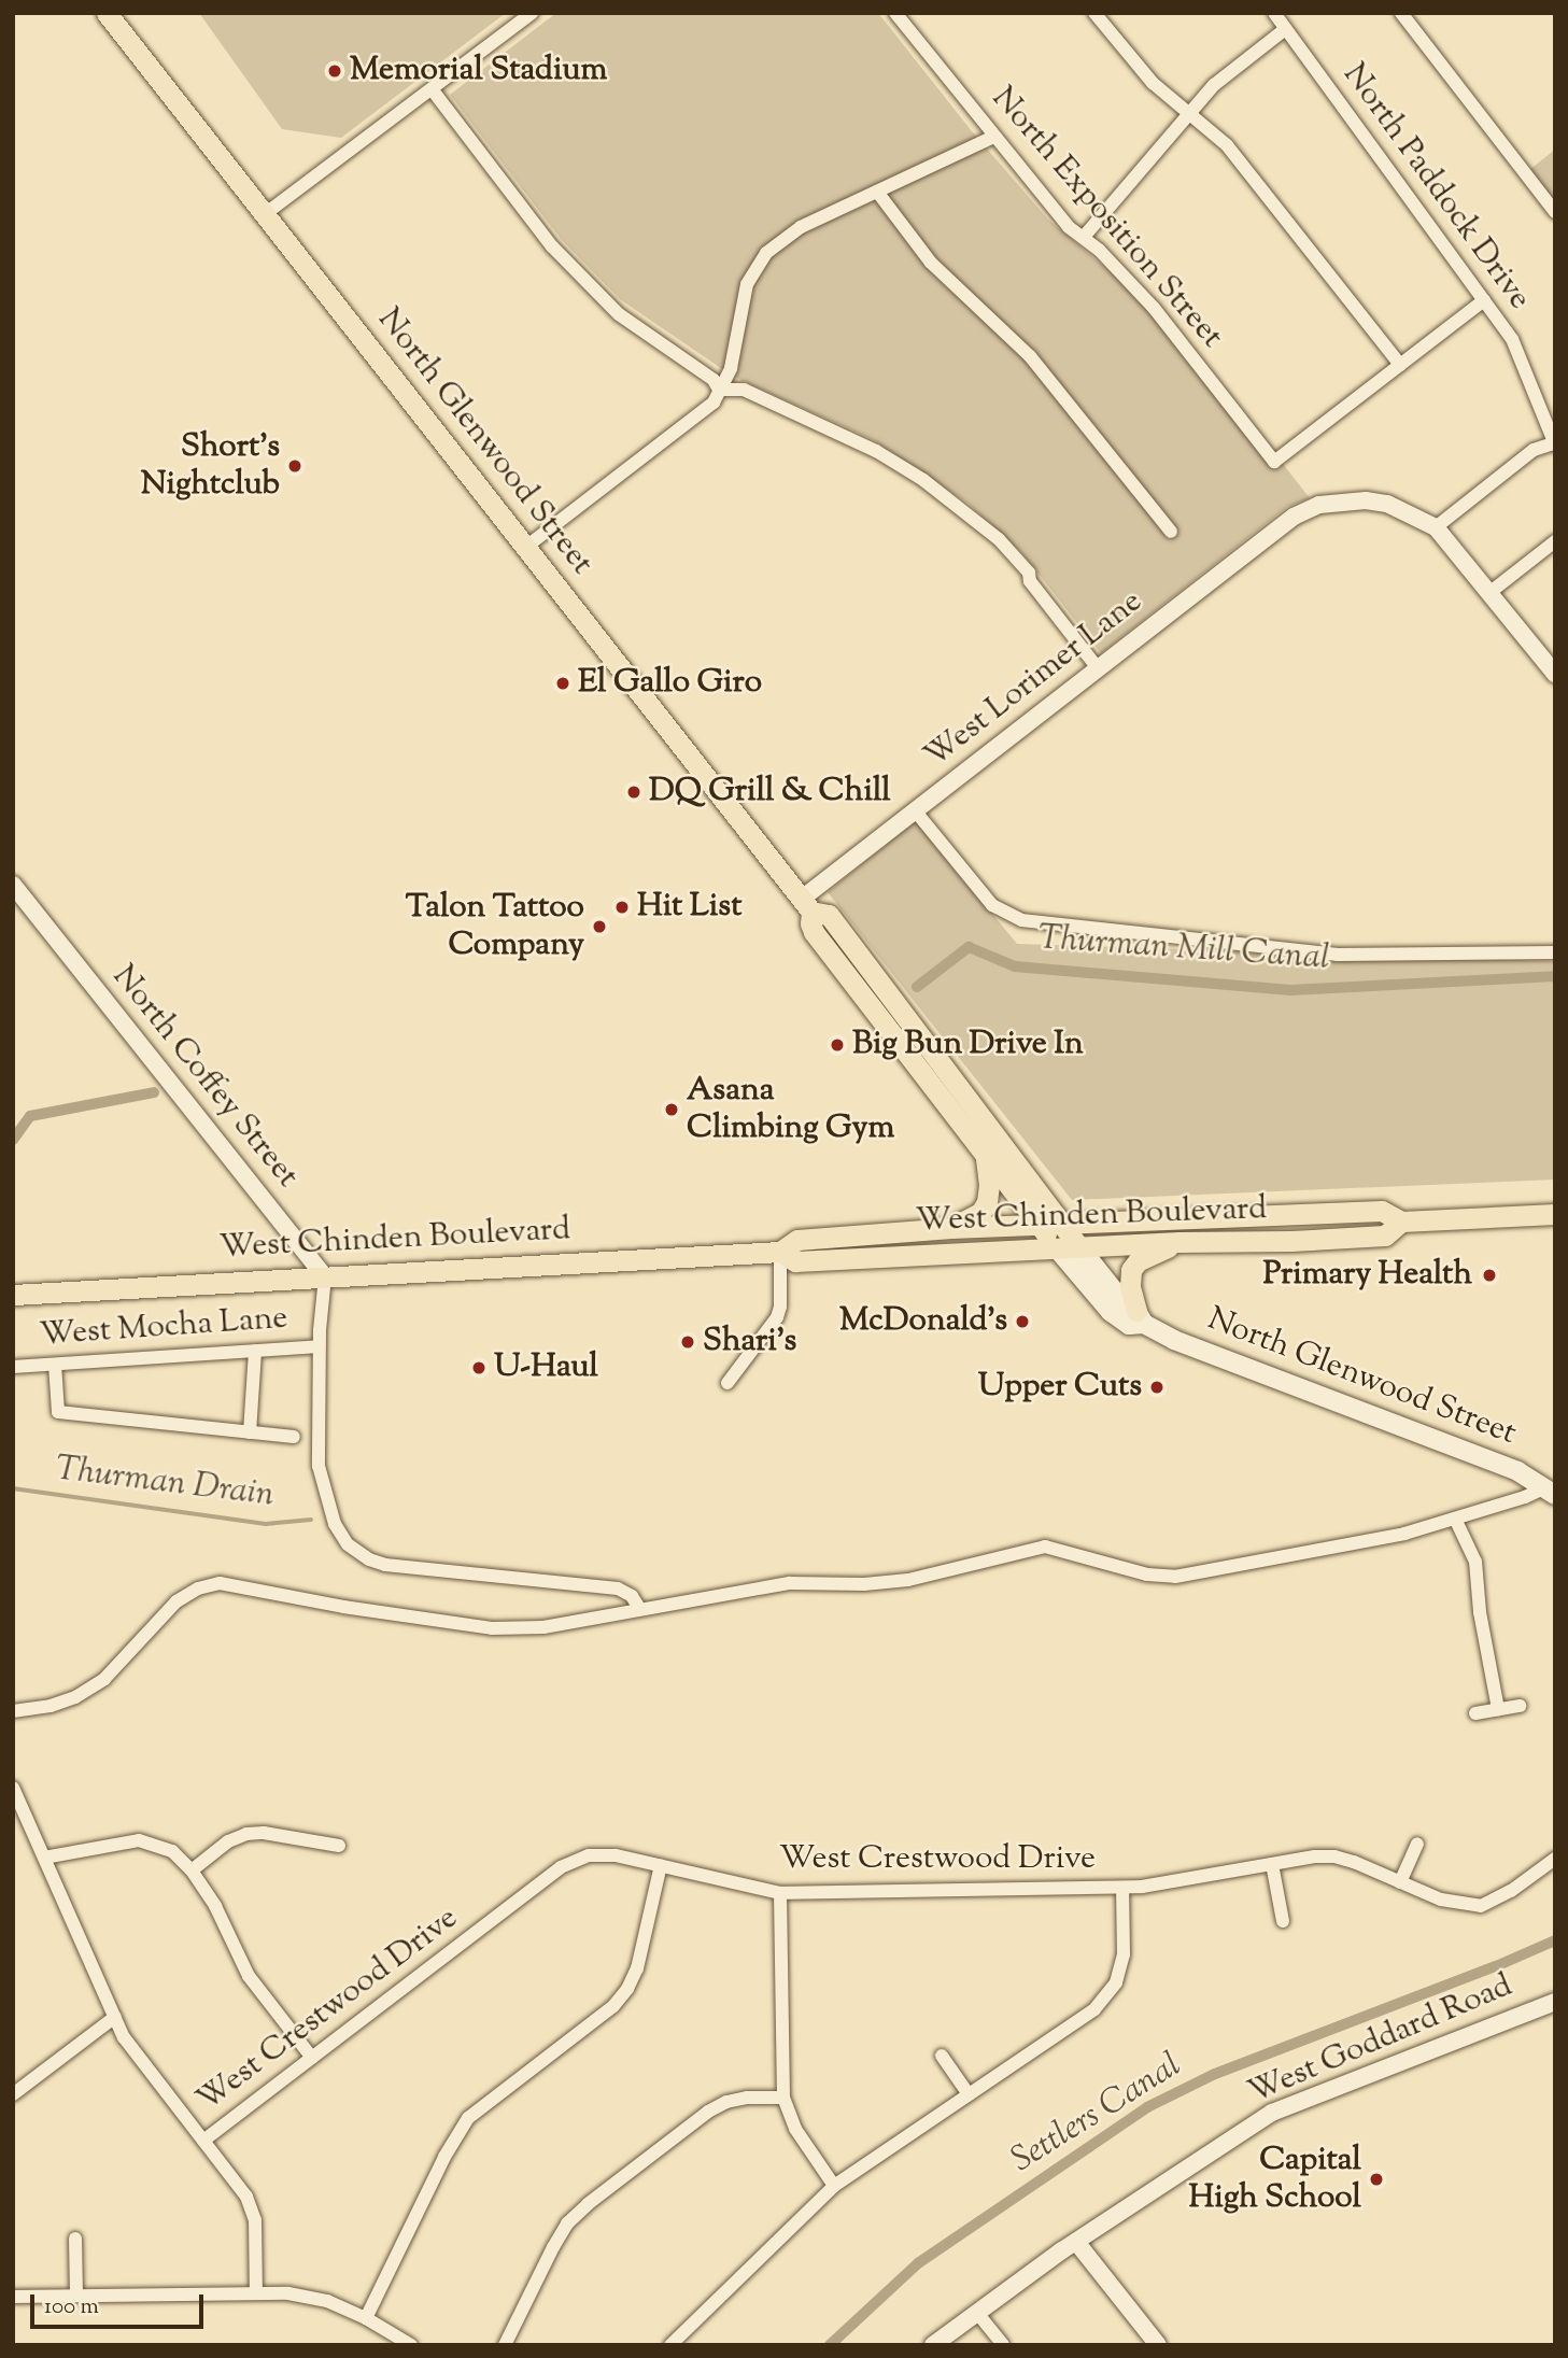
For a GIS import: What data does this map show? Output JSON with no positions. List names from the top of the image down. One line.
{"streets":{"main road":["North Glenwood Street","West Chinden Boulevard"],"street":["North Paddock Drive","North Exposition Street","West Lorimer Lane","North Coffey Street","West Mocha Lane","West Crestwood Drive","West Goddard Road"]},"crossings":[["North Glenwood Street","West Lorimer Lane"],["North Glenwood Street","West Chinden Boulevard"],["North Coffey Street","West Chinden Boulevard"]],"water":["Thurman Mill Canal","Thurman Drain","Settlers Canal"],"places":["Memorial Stadium","Short's Nightclub","El Gallo Giro","DQ Grill & Chill","Hit List","Talon Tattoo Company","Big Bun Drive In","Asana Climbing Gym","Primary Health","McDonald's","Shari's","U-Haul","Upper Cuts","Capital High School"],"scale_bar":"100 m"}
